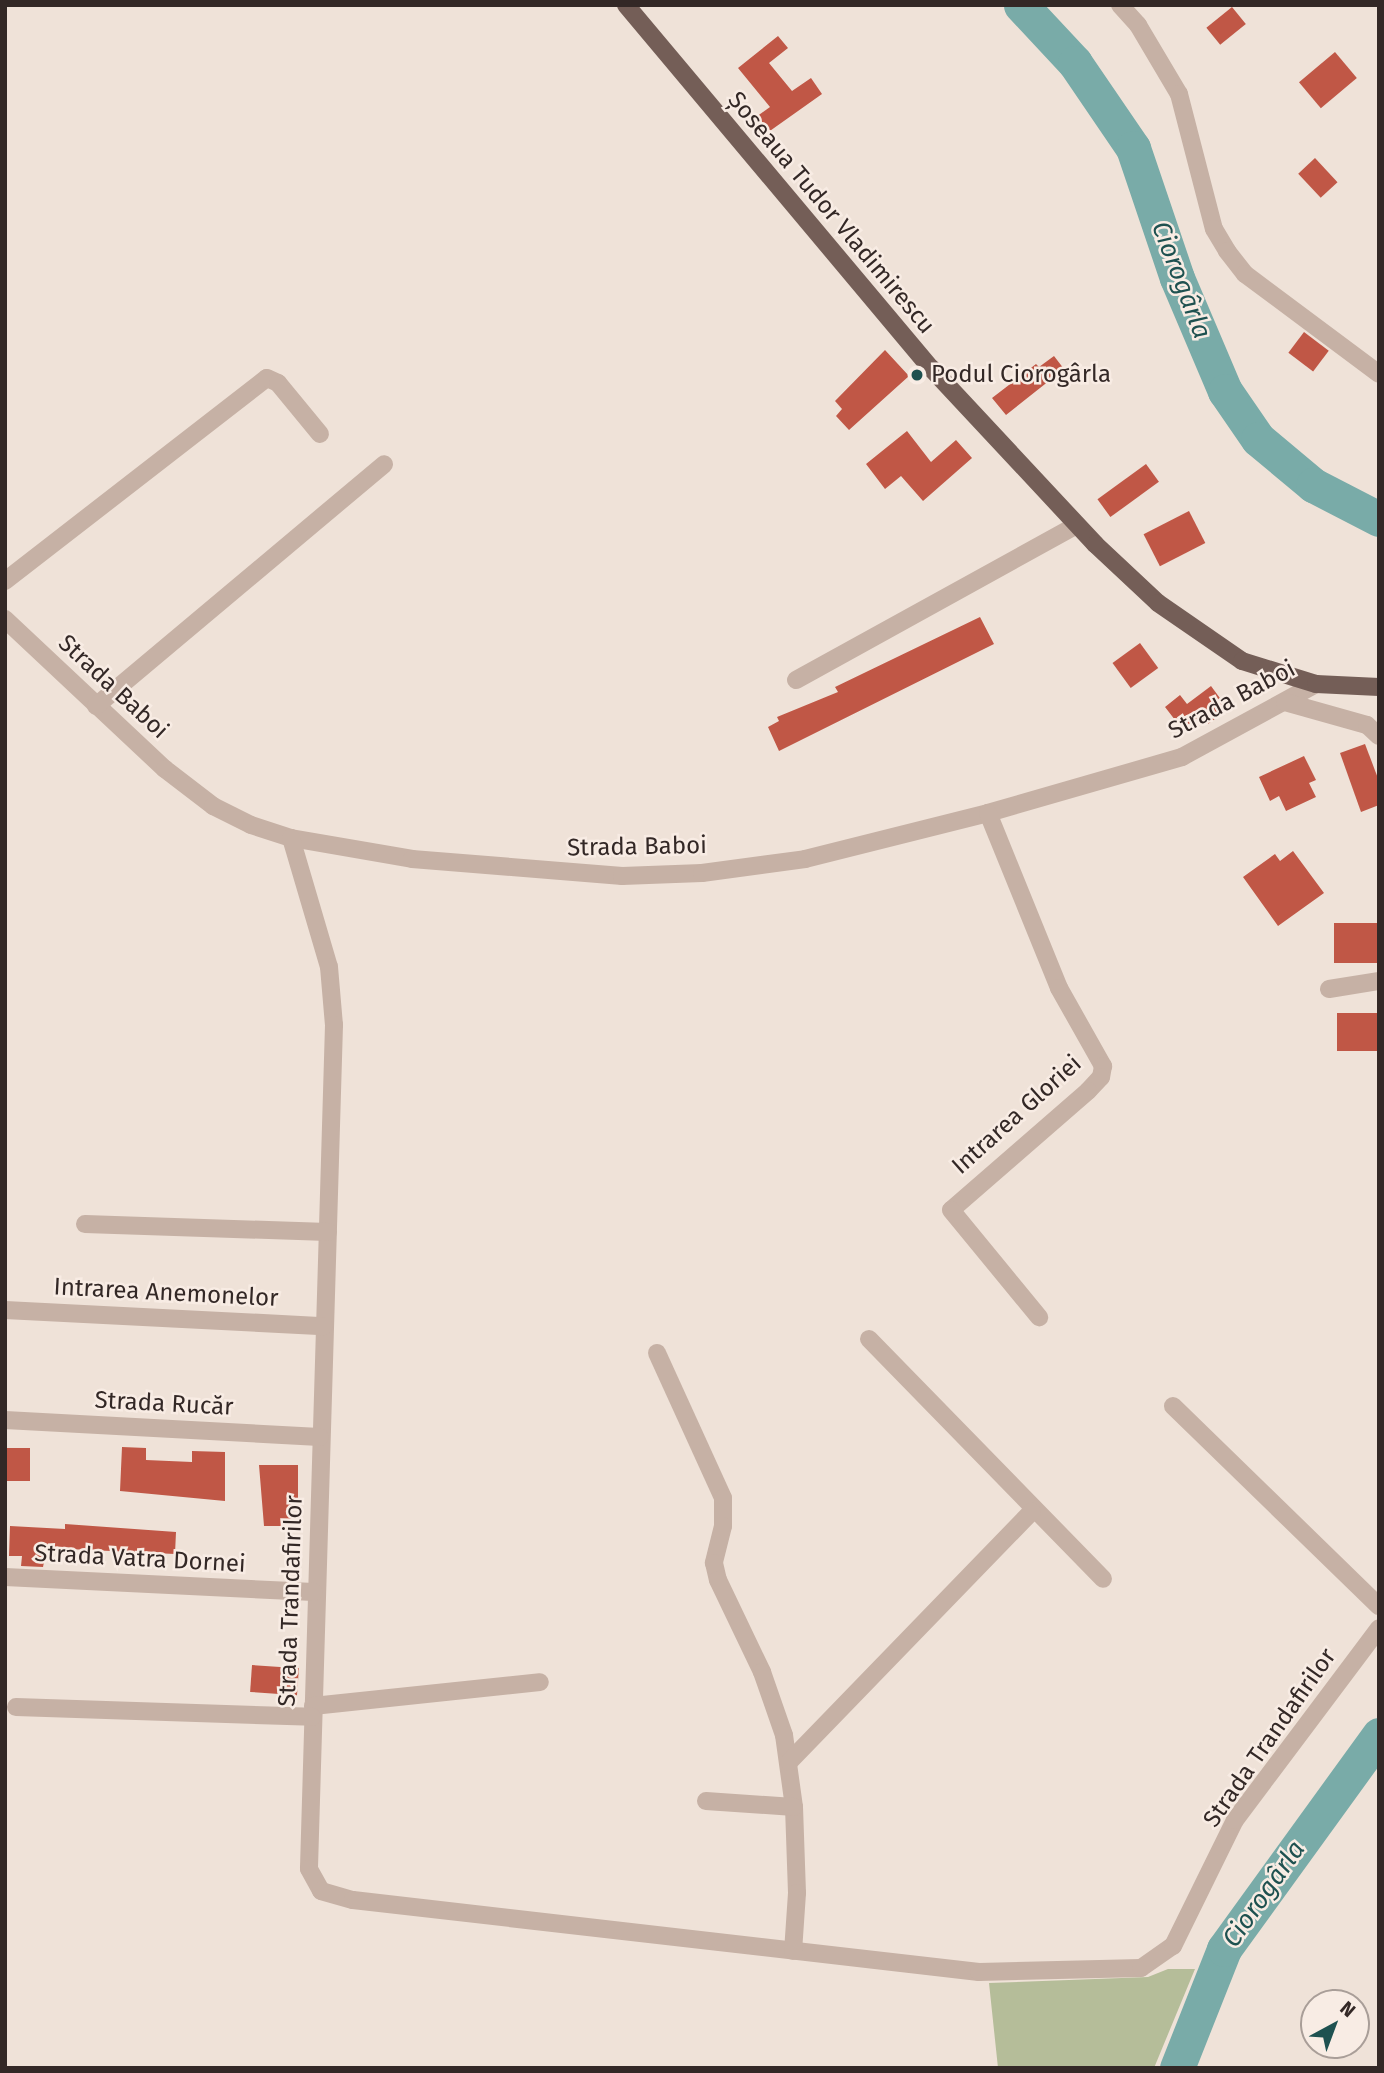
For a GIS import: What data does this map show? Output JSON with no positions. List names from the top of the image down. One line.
{"streets":{"main road":["Șoseaua Tudor Vladimirescu"],"street":["Strada Baboi","Intrarea Gloriei","Intrarea Anemonelor","Strada Rucăr","Strada Vatra Dornei","Strada Trandafirilor"]},"crossings":[["Șoseaua Tudor Vladimirescu","Strada Baboi"],["Strada Baboi","Intrarea Gloriei"],["Strada Baboi","Strada Trandafirilor"],["Intrarea Anemonelor","Strada Trandafirilor"],["Strada Rucăr","Strada Trandafirilor"],["Strada Vatra Dornei","Strada Trandafirilor"]],"water":["Ciorogârla"],"places":["Podul Ciorogârla"],"north":"top right"}
